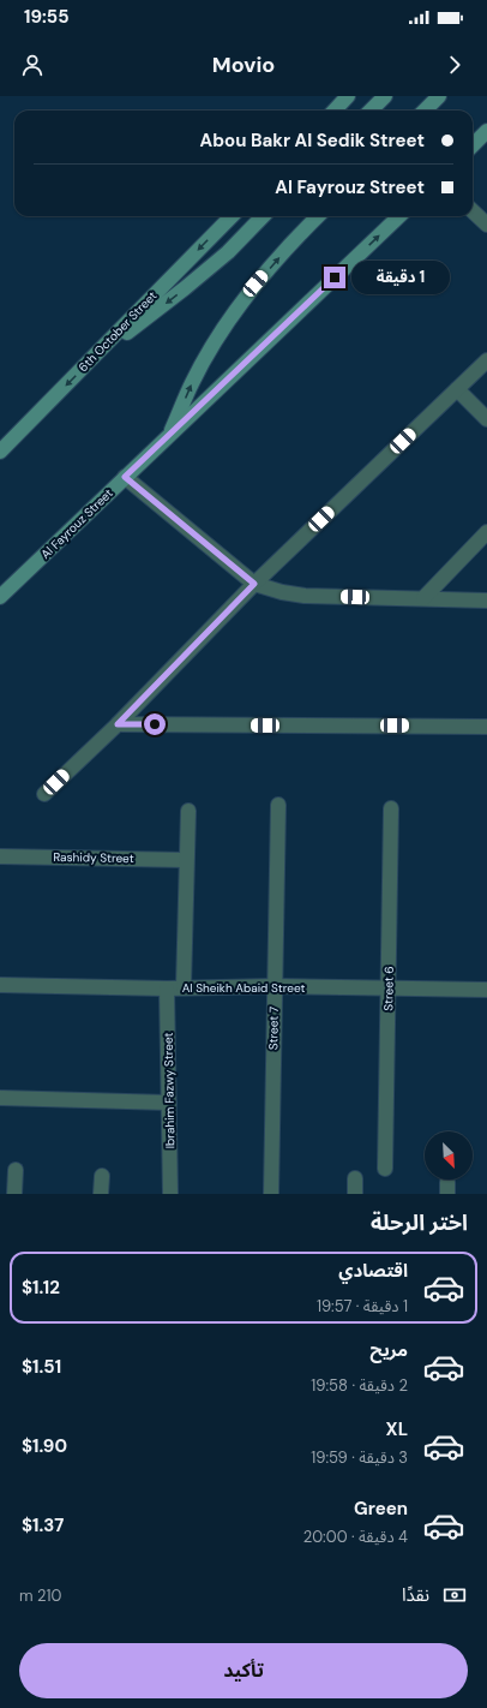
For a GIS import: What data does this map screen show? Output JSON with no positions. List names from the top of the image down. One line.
{"streets":{"main road":["6th October Street","Al Fayrouz Street"],"street":["Rashidy Street","Al Sheikh Abaid Street","Street 6","Street 7","Ibrahim Fazwy Street"]},"crossings":[["Al Sheikh Abaid Street","Street 6"],["Al Sheikh Abaid Street","Street 7"],["Al Sheikh Abaid Street","Ibrahim Fazwy Street"]],"north":"bottom right","page":{"status":"19:55","header":"Movio","banner":["Abou Bakr Al Sedik Street","Al Fayrouz Street"],"bubble":"1 دقيقة","heading":"اختر الرحلة","list":[{"name":"اقتصادي","note":"1 دقيقة · 19:57","value":"$1.12"},{"name":"مريح","note":"2 دقيقة · 19:58","value":"$1.51"},{"name":"XL","note":"3 دقيقة · 19:59","value":"$1.90"},{"name":"Green","note":"4 دقيقة · 20:00","value":"$1.37"}],"pay":["نقدًا","210 m"],"buttons":"تأكيد"}}
